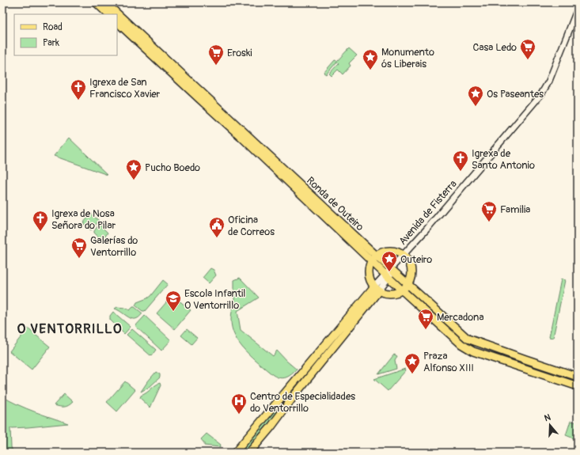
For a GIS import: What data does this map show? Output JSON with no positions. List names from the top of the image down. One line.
{"streets":{"main road":["Ronda de Outeiro","Avenida de Fisterra"]},"crossings":[["Ronda de Outeiro","Avenida de Fisterra"]],"districts":["O VENTORRILLO"],"places":{"supermarket":["Casa Ledo","Eroski","Familia","Galerías do Ventorrillo","Mercadona"],"place":["Monumento ós Liberais","Os Paseantes","Pucho Boedo","Outeiro","Praza Alfonso XIII"],"church":["Igrexa de San Francisco Xavier","Igrexa de Santo Antonio","Igrexa de Nosa Señora do Pilar"],"public building":["Oficina de Correos"],"school or university":["Escola Infantil O Ventorrillo"],"hospital":["Centro de Especialidades do Ventorrillo"]},"legend":["Road","Park"],"north":"top"}
